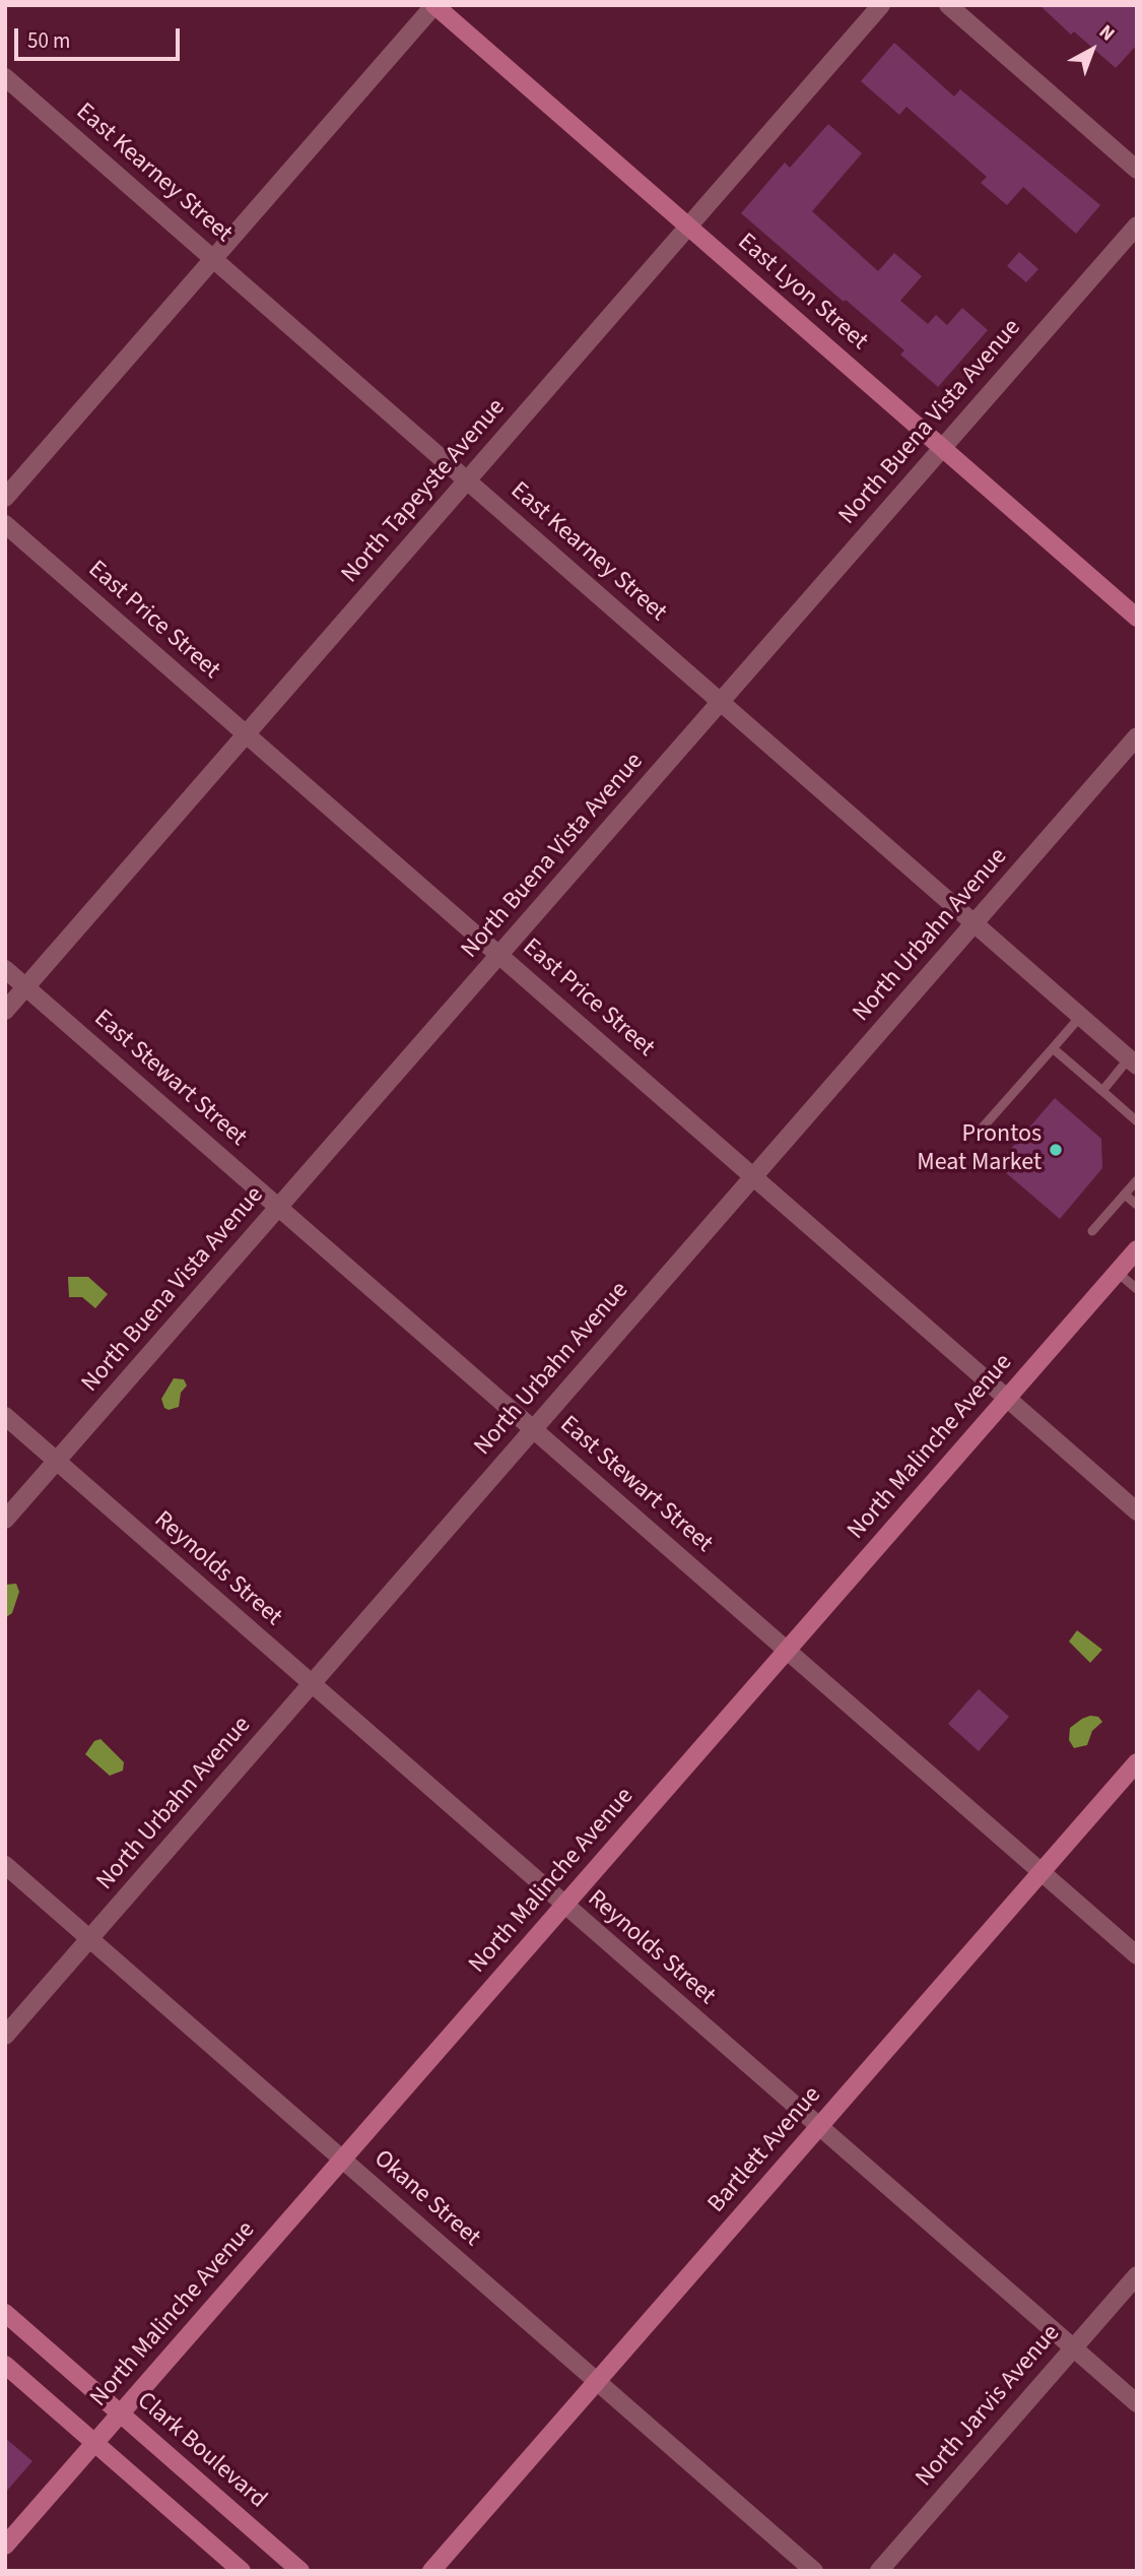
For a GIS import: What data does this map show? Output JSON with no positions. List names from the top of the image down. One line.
{"streets":{"main road":["East Lyon Street","North Malinche Avenue","Bartlett Avenue","Clark Boulevard"],"street":["East Kearney Street","North Buena Vista Avenue","North Tapeyste Avenue","East Price Street","North Urbahn Avenue","East Stewart Street","Reynolds Street","Okane Street","North Jarvis Avenue"]},"crossings":[["East Kearney Street","North Buena Vista Avenue"],["East Kearney Street","North Tapeyste Avenue"],["East Kearney Street","North Urbahn Avenue"],["East Lyon Street","North Buena Vista Avenue"],["East Lyon Street","North Tapeyste Avenue"],["North Buena Vista Avenue","East Price Street"],["North Buena Vista Avenue","East Stewart Street"],["North Buena Vista Avenue","Reynolds Street"],["North Tapeyste Avenue","East Price Street"],["North Tapeyste Avenue","East Stewart Street"],["East Price Street","North Urbahn Avenue"],["East Price Street","North Malinche Avenue"],["North Urbahn Avenue","East Stewart Street"],["North Urbahn Avenue","Reynolds Street"],["North Urbahn Avenue","Okane Street"],["East Stewart Street","North Malinche Avenue"],["East Stewart Street","Bartlett Avenue"],["North Malinche Avenue","Reynolds Street"],["North Malinche Avenue","Okane Street"],["North Malinche Avenue","Clark Boulevard"],["Reynolds Street","Bartlett Avenue"],["Reynolds Street","North Jarvis Avenue"],["Bartlett Avenue","Okane Street"]],"places":["Prontos Meat Market"],"scale_bar":"50 m","north":"top right"}
